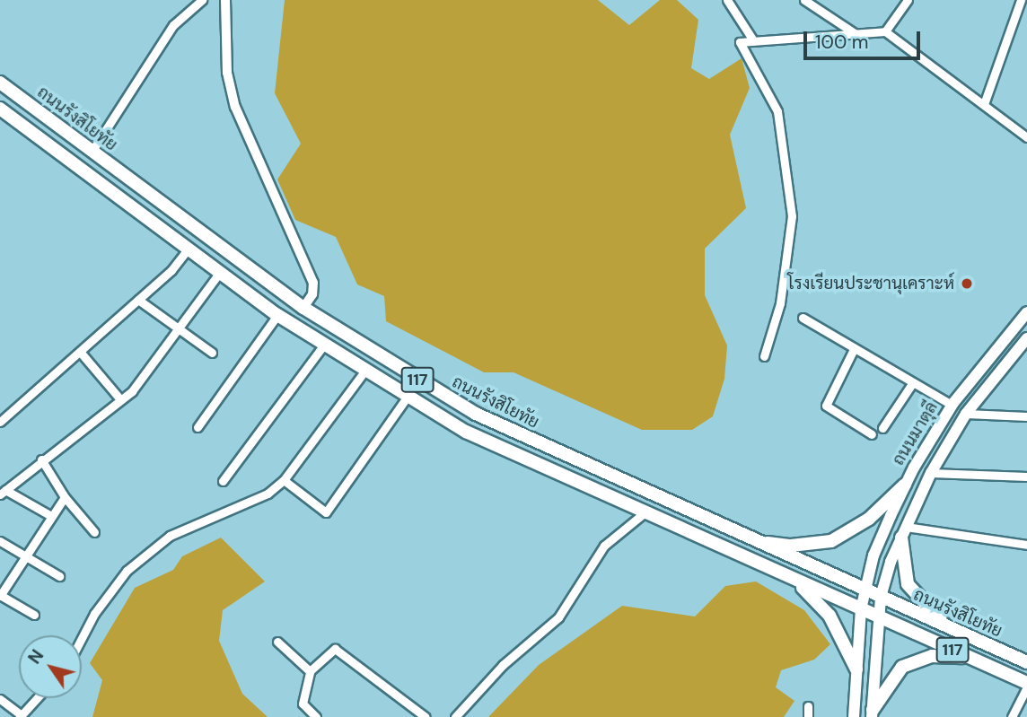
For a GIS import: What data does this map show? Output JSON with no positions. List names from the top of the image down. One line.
{"streets":{"main road":["ถนนรังสิโยทัย","117","ถนนมาตุลี"]},"crossings":[["ถนนรังสิโยทัย","ถนนมาตุลี"]],"places":["โรงเรียนประชานุเคราะห์"],"scale_bar":"100 m","north":"top left"}
